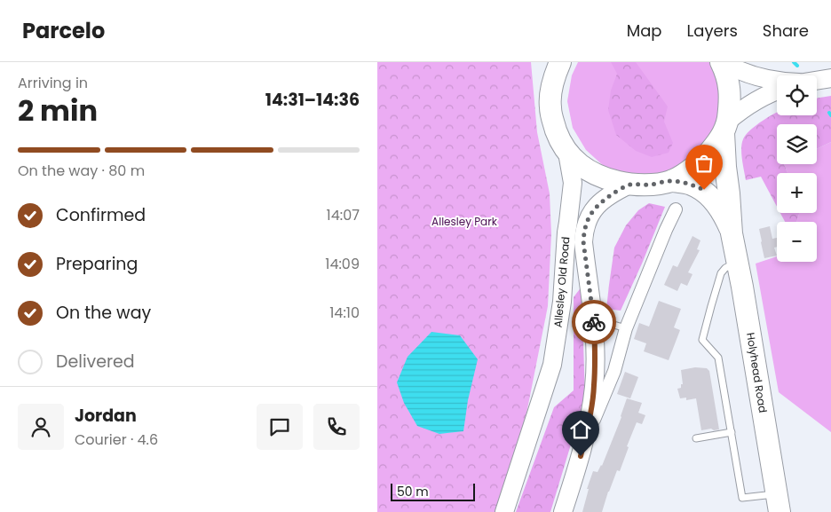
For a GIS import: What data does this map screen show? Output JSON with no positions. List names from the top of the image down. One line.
{"streets":{"highway":["Holyhead Road"],"main road":["Allesley Old Road"]},"parks":["Allesley Park"],"scale_bar":"50 m","page":{"header":"Parcelo","nav":["Map","Layers","Share"],"heading":["2 min","Arriving in","14:31–14:36"],"panel":["Jordan","Courier · 4.6"],"map_buttons":["+","−"],"bar":"On the way · 80 m","list":[["Confirmed","14:07"],["Preparing","14:09"],["On the way","14:10"],"Delivered"],"scale":"50 m"}}
